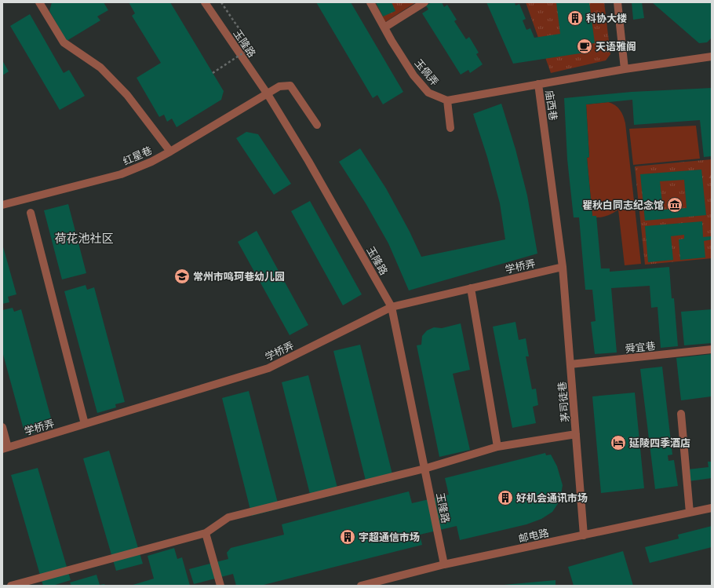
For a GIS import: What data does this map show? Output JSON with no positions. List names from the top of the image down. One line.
{"streets":{"street":["玉隆路","玉佩弄","庙西巷","红星巷","学桥弄","舜宜巷","茅司徒巷","邮电路"]},"crossings":[["玉隆路","红星巷"],["玉隆路","学桥弄"],["玉隆路","邮电路"],["庙西巷","学桥弄"],["庙西巷","茅司徒巷"],["学桥弄","茅司徒巷"],["舜宜巷","茅司徒巷"],["茅司徒巷","邮电路"]],"districts":["荷花池社区"],"places":{"building":["科协大楼","好机会通讯市场","宇超通信市场"],"cafe":["天语雅阁"],"museum":["瞿秋白同志纪念馆"],"school or university":["常州市鸣珂巷幼儿园"],"hotel":["延陵四季酒店"]}}
